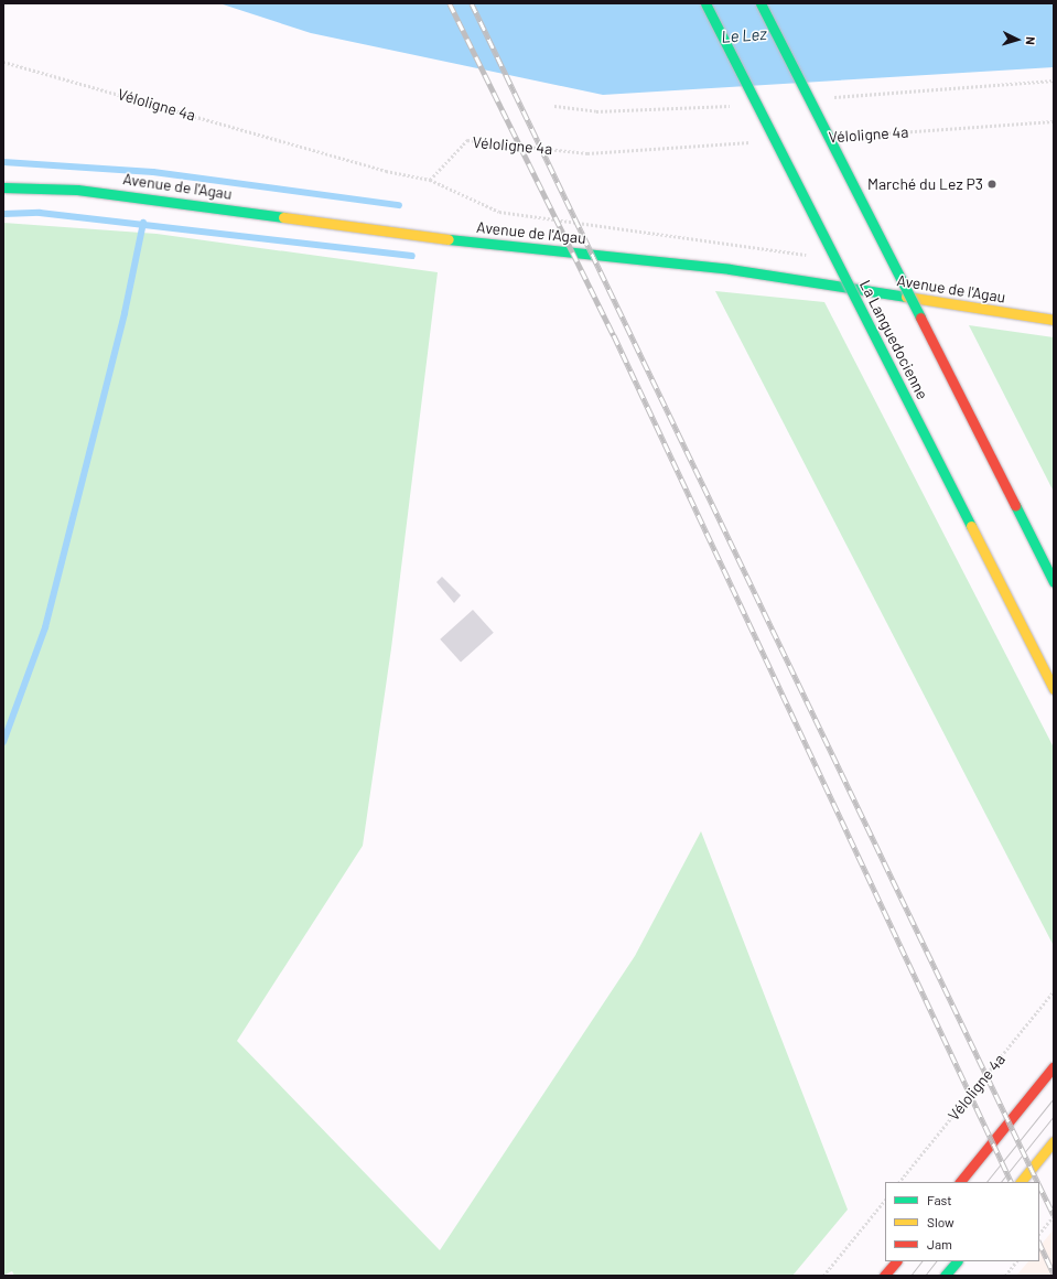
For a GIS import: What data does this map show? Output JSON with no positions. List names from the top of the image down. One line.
{"streets":{"main road":["Avenue de l'Agau","La Languedocienne"],"path":["Véloligne 4a"]},"water":["Le Lez"],"places":["Marché du Lez P3"],"legend":["Fast","Slow","Jam"],"north":"right"}
